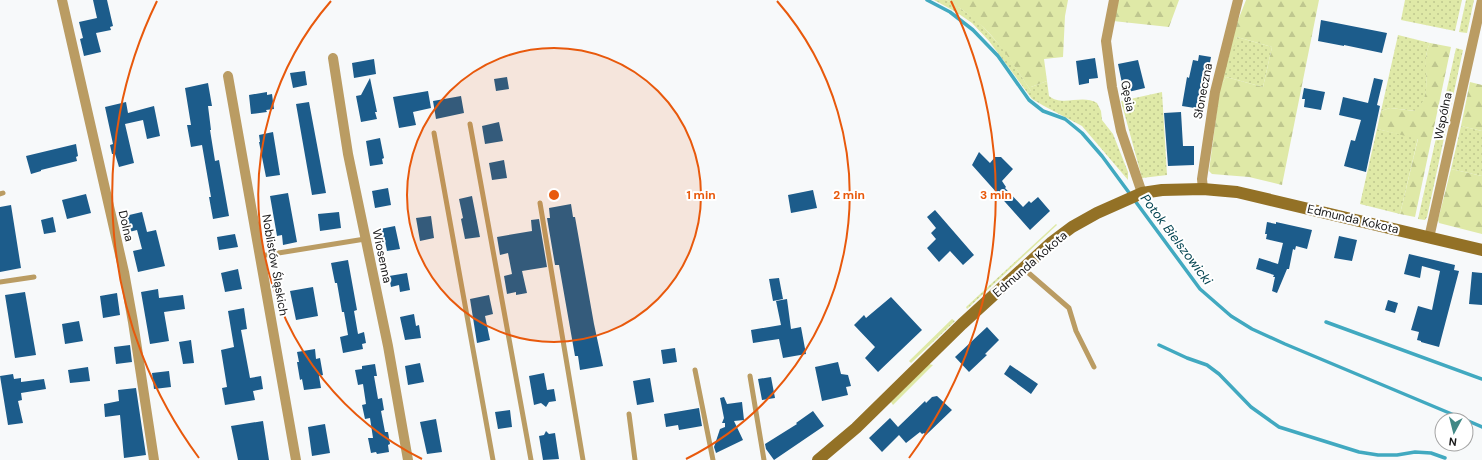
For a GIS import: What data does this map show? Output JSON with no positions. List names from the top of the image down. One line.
{"streets":{"street":["Słoneczna","Gęsia","Wspólna","Edmunda Kokota","Dolna","Wiosenna","Noblistów Śląskich"]},"crossings":[["Słoneczna","Edmunda Kokota"],["Gęsia","Edmunda Kokota"],["Wspólna","Edmunda Kokota"]],"water":["Potok Bielszowicki"],"north":"bottom","rings":["1 min","2 min","3 min"]}
